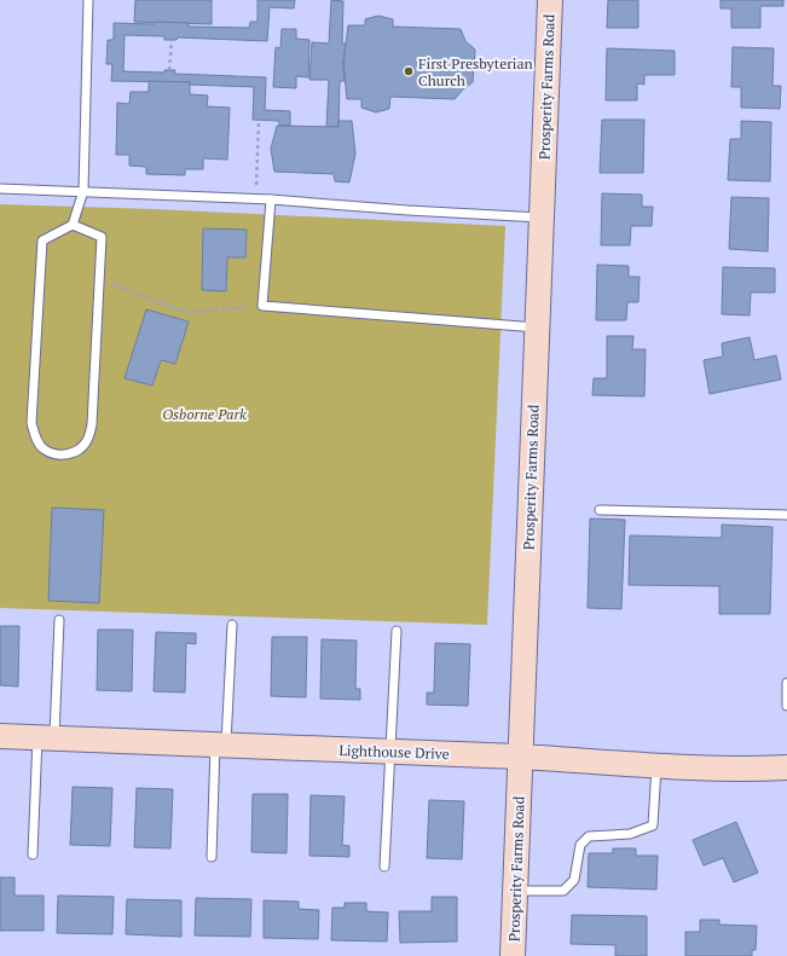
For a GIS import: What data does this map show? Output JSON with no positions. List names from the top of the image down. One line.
{"streets":{"street":["Prosperity Farms Road","Lighthouse Drive"]},"crossings":[["Prosperity Farms Road","Lighthouse Drive"]],"parks":["Osborne Park"],"places":["First Presbyterian Church"]}
